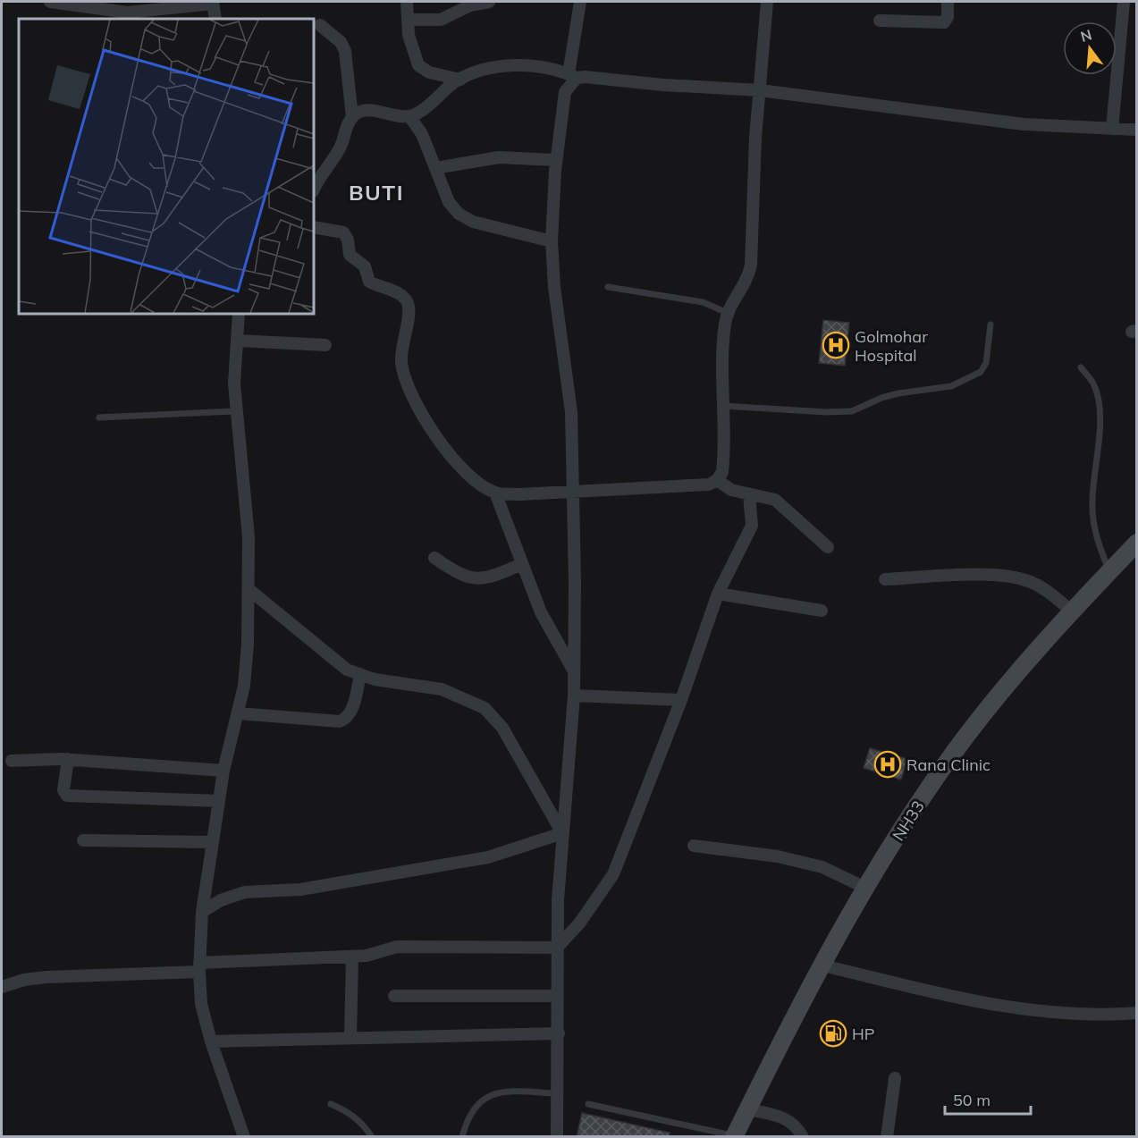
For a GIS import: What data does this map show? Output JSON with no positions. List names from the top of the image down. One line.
{"streets":{"main road":["NH33"]},"districts":["BUTI"],"places":{"hospital":["Golmohar Hospital","Rana Clinic"],"fuel station":["HP"]},"scale_bar":"50 m","north":"top"}
